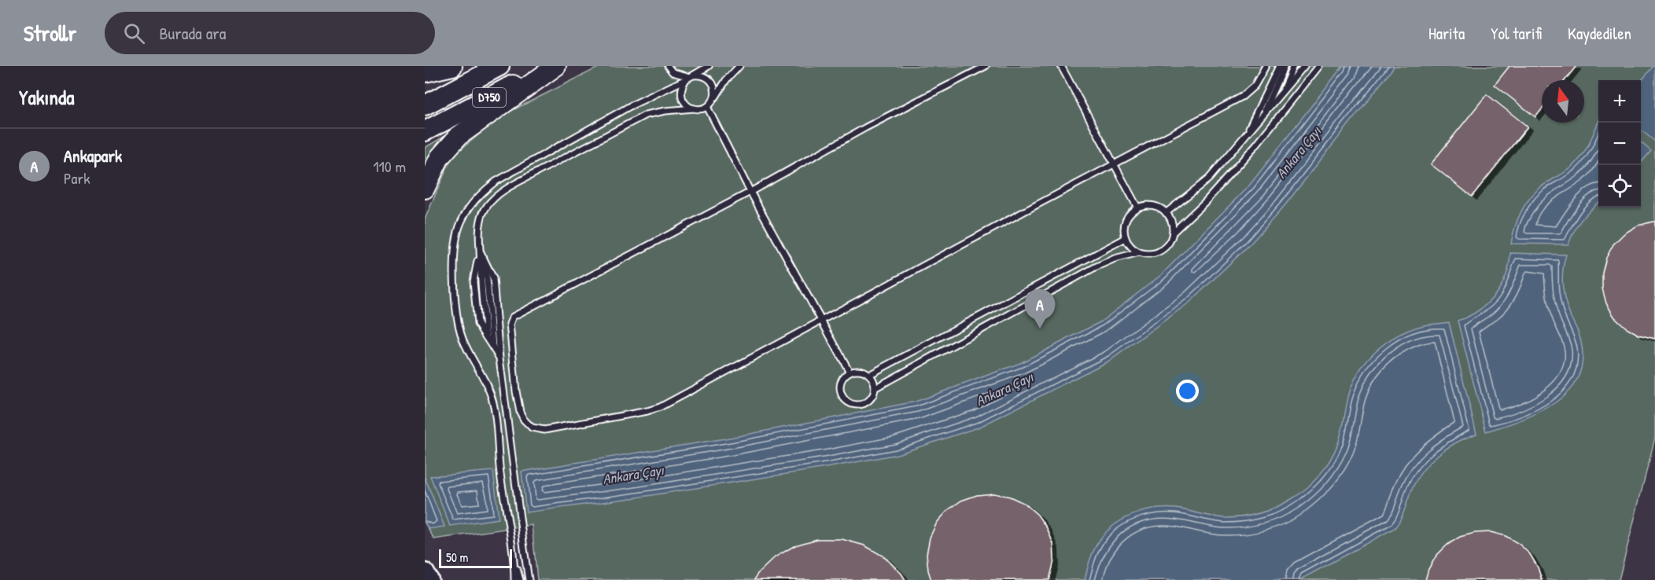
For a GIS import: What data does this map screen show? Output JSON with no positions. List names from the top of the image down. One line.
{"streets":{"highway":["D750"]},"water":["Ankara Çayı"],"scale_bar":"50 m","north":"top","page":{"header":"Strollr","search":"Burada ara","nav":["Harita","Yol tarifi","Kaydedilen"],"heading":"Yakında","map_buttons":["+","−"],"list":[{"mark":"A","name":"Ankapark","note":"Park","value":"110 m"}],"pins":"A","scale":"50 m"}}
